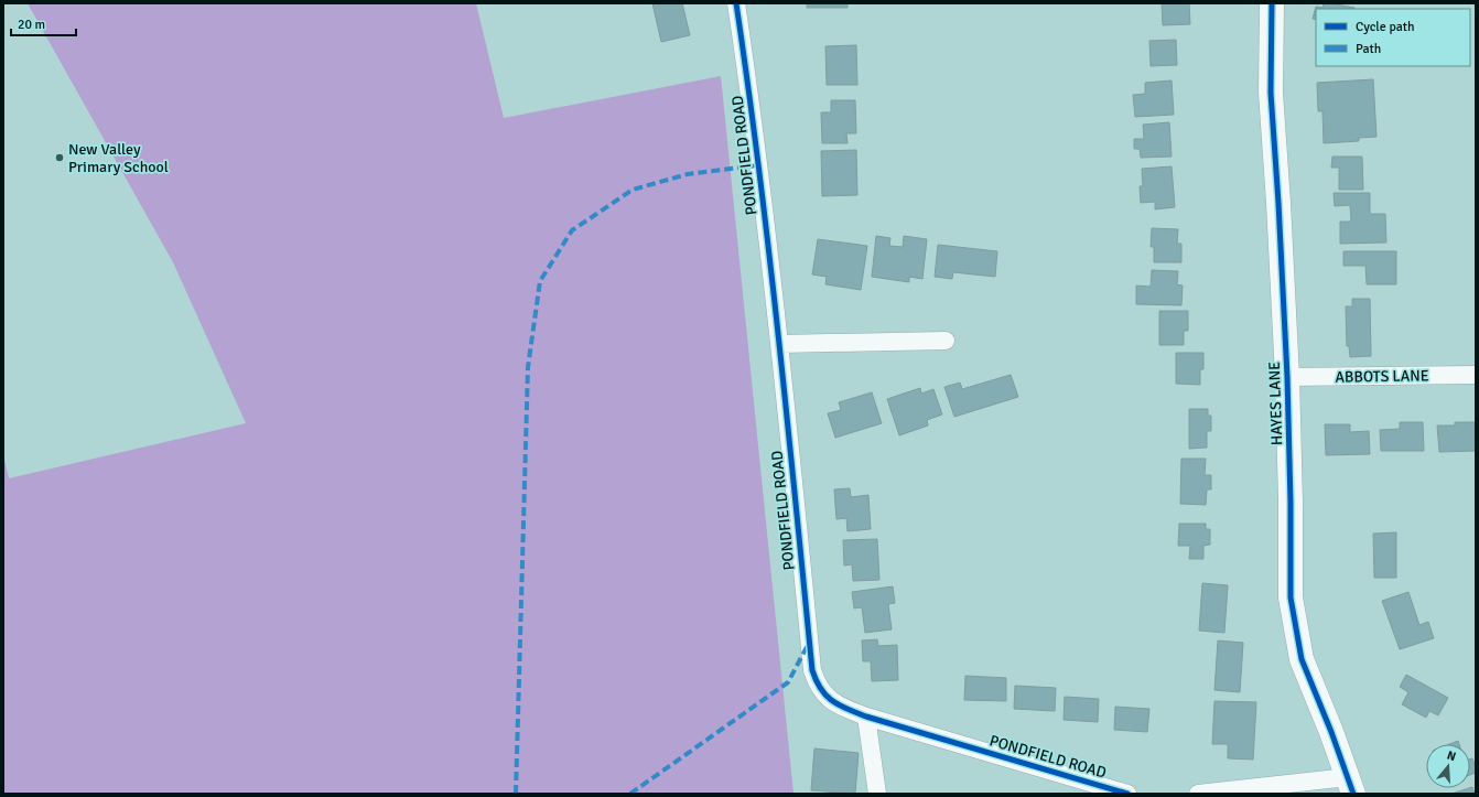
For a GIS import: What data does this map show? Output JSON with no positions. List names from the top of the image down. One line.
{"streets":{"street":["PONDFIELD ROAD","ABBOTS LANE","HAYES LANE"]},"crossings":[["ABBOTS LANE","HAYES LANE"]],"places":["New Valley Primary School"],"legend":["Cycle path","Path"],"scale_bar":"20 m","north":"top"}
